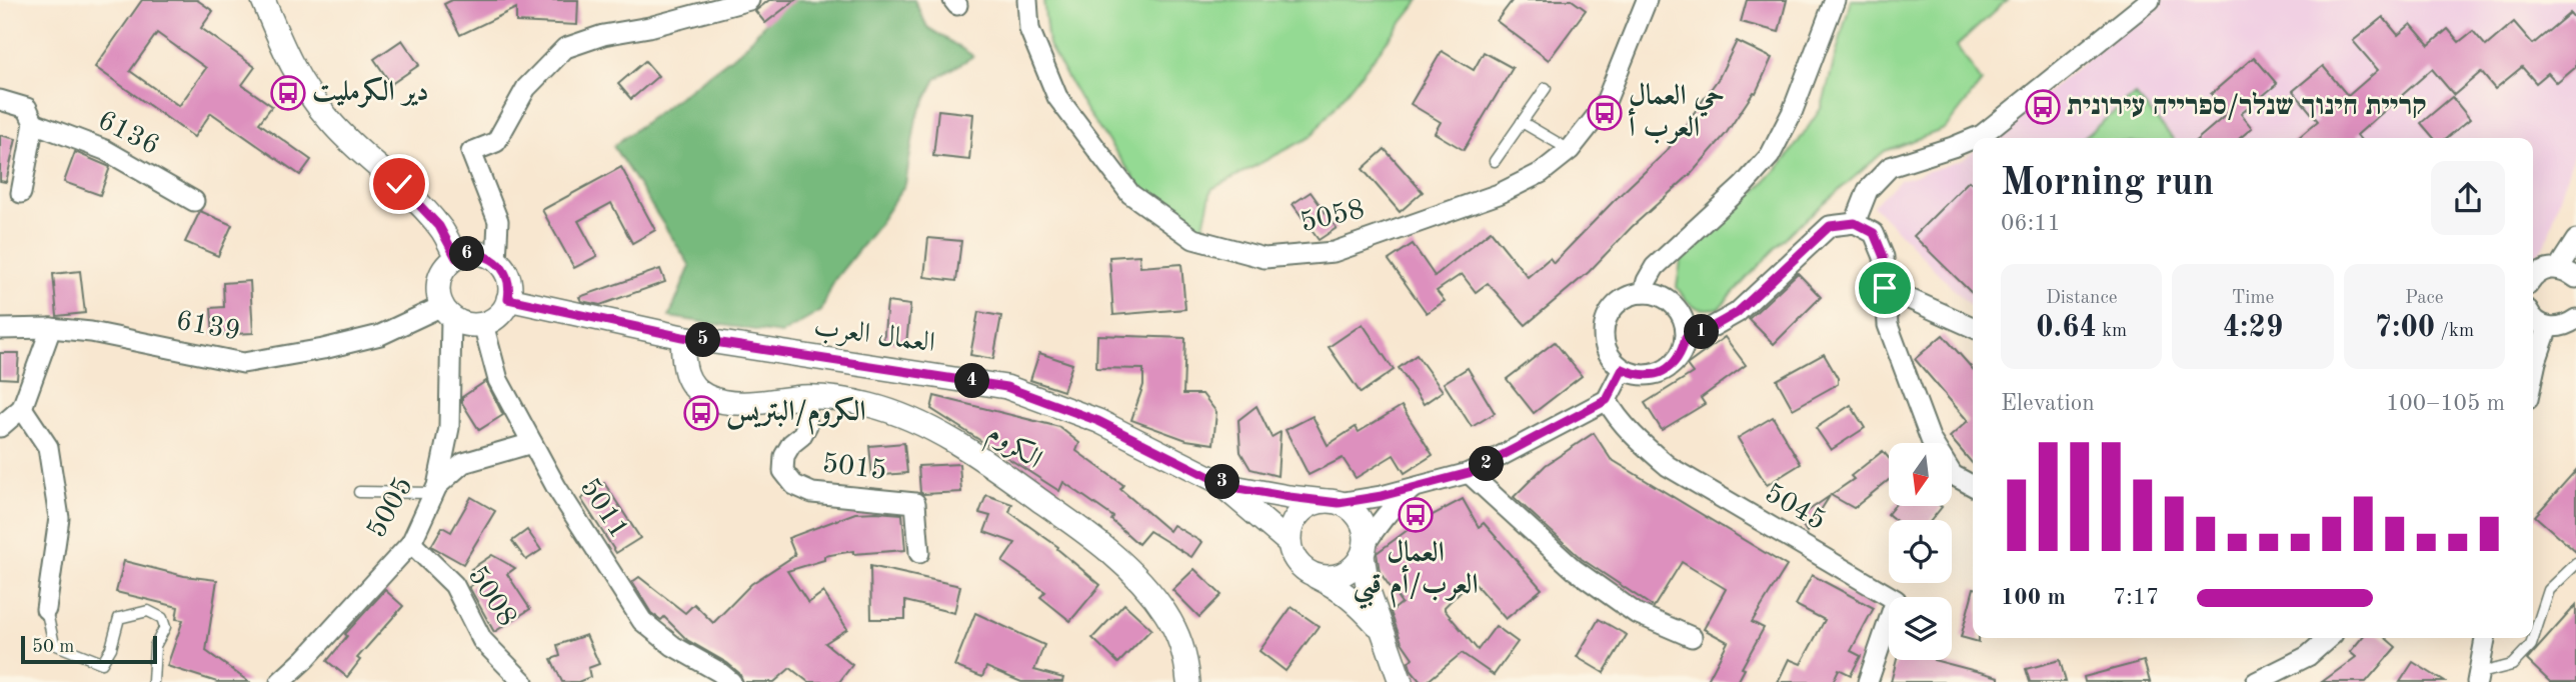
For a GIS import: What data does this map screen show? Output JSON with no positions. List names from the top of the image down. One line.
{"streets":{"street":["6136","5058","6139","العمال العرب","الكروم","5015","5005","5045","5011","5008"]},"crossings":[["6139","العمال العرب"],["6139","5005"],["6139","5011"],["العمال العرب","الكروم"],["العمال العرب","5005"],["العمال العرب","5045"],["العمال العرب","5011"],["الكروم","5015"],["5005","5011"],["5005","5008"]],"places":{"bus stop":["دير الكرمليت","קריית חינוך שנלר/ספרייה עירונית","حي العمال العرب أ","الكروم/البتريس","العمال العرب/أم قبي"]},"scale_bar":"50 m","north":"bottom","page":{"heading":["Morning run","06:11"],"pins":["6","1","5","4","2","3"],"stats":[["Distance","0.64 km"],["Time","4:29"],["Pace","7:00 /km"]],"chart":["Elevation","100–105 m"],"list":[{"name":"100 m","note":"7:17"}],"scale":"50 m"}}
